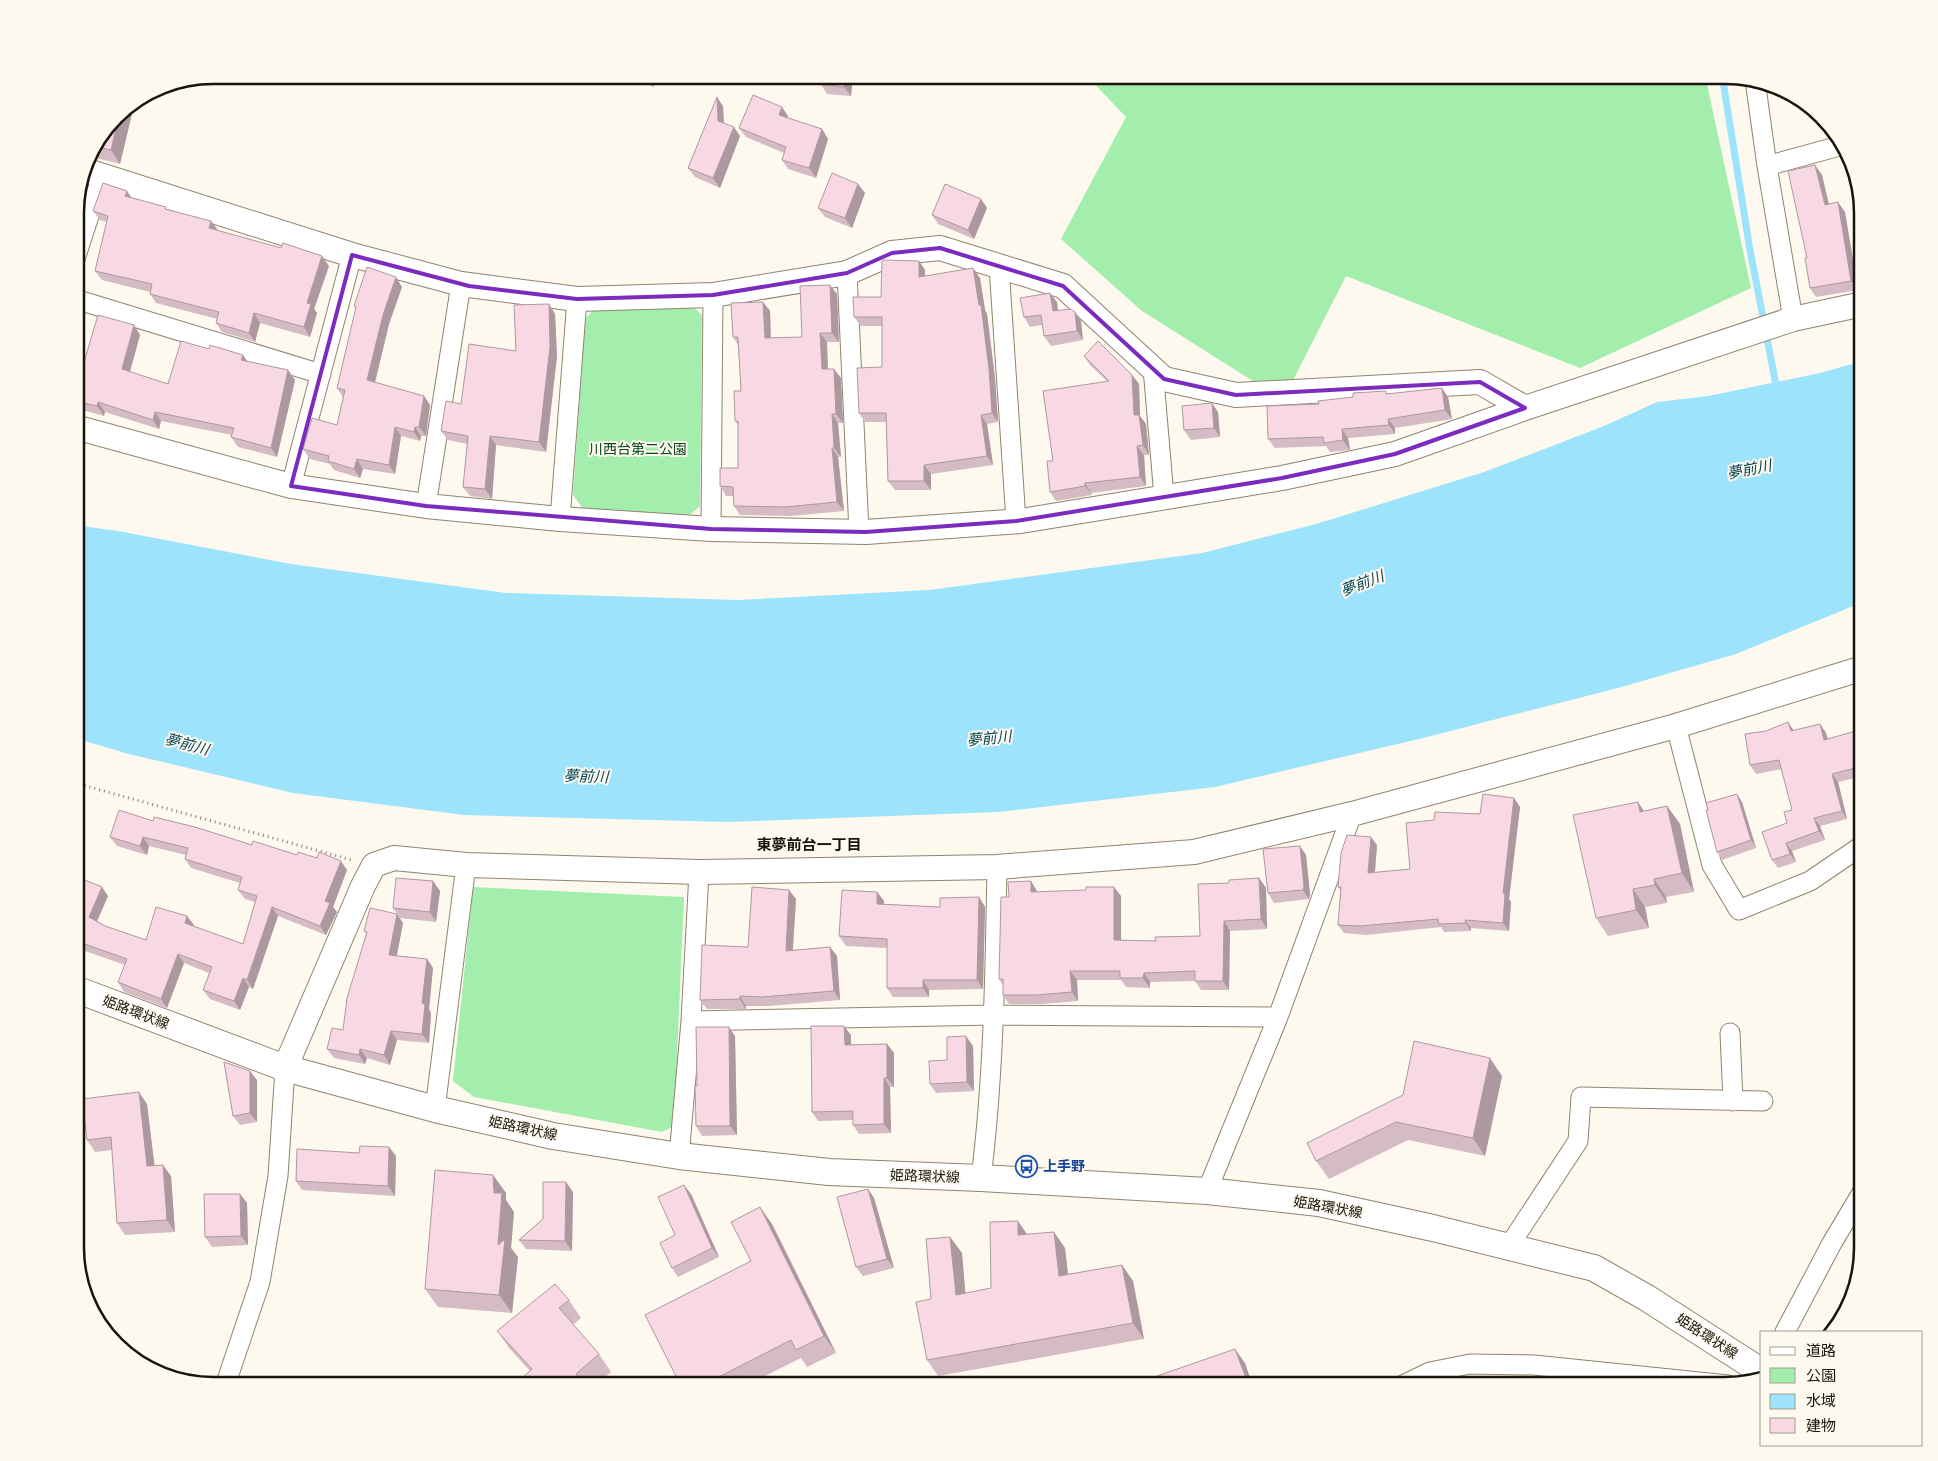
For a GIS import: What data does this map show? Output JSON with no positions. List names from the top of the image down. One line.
{"streets":{"main road":["姫路環状線"]},"districts":["東夢前台一丁目"],"water":["夢前川"],"parks":["川西台第二公園"],"places":{"bus stop":["上手野"]},"legend":["道路","公園","水域","建物"]}
